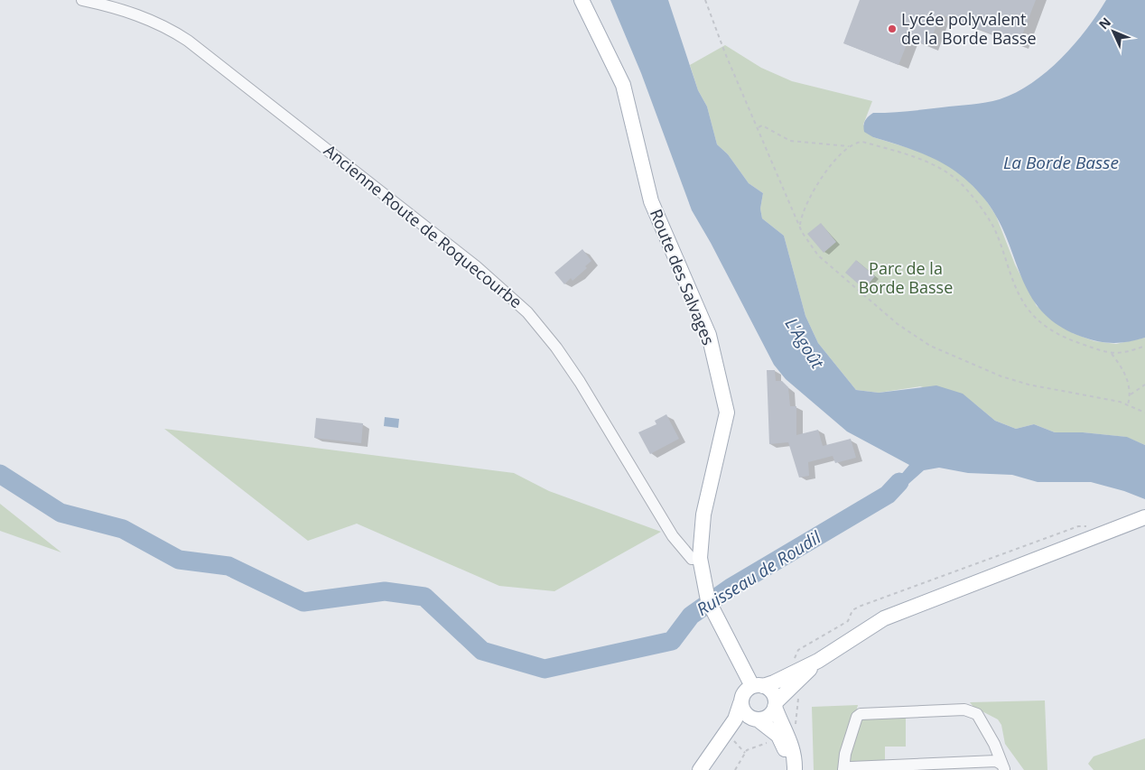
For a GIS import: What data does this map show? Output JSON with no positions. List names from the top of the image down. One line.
{"streets":{"main road":["Route des Salvages"],"street":["Ancienne Route de Roquecourbe"]},"crossings":[["Ancienne Route de Roquecourbe","Route des Salvages"]],"water":["La Borde Basse","L'Agoût","Ruisseau de Roudil"],"parks":["Parc de la Borde Basse"],"places":["Lycée polyvalent de la Borde Basse"],"north":"top left"}
